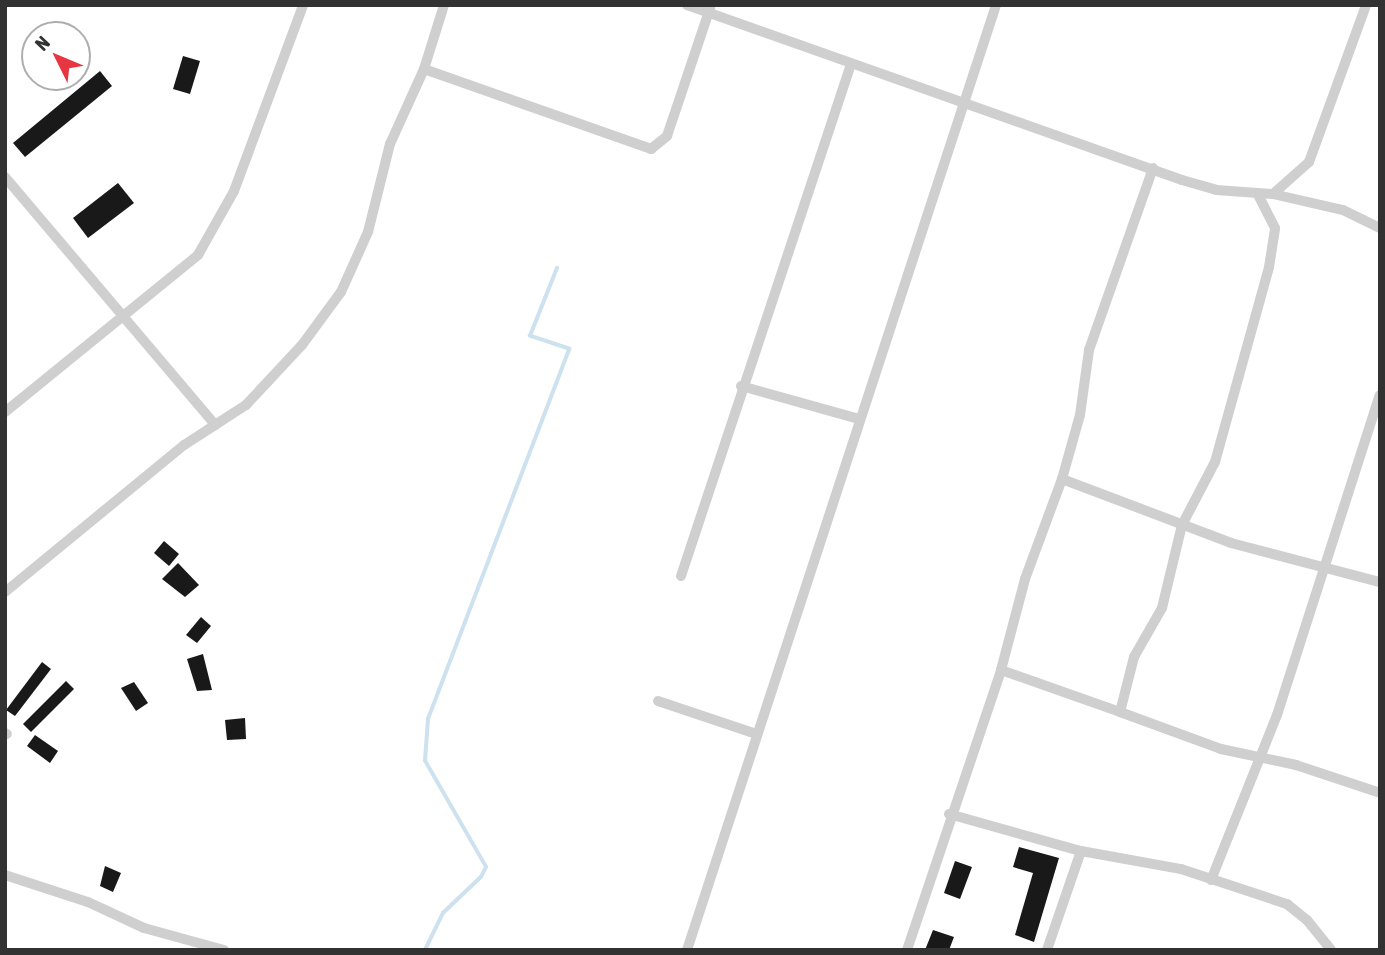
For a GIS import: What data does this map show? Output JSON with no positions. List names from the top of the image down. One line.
{"north":"top left"}
